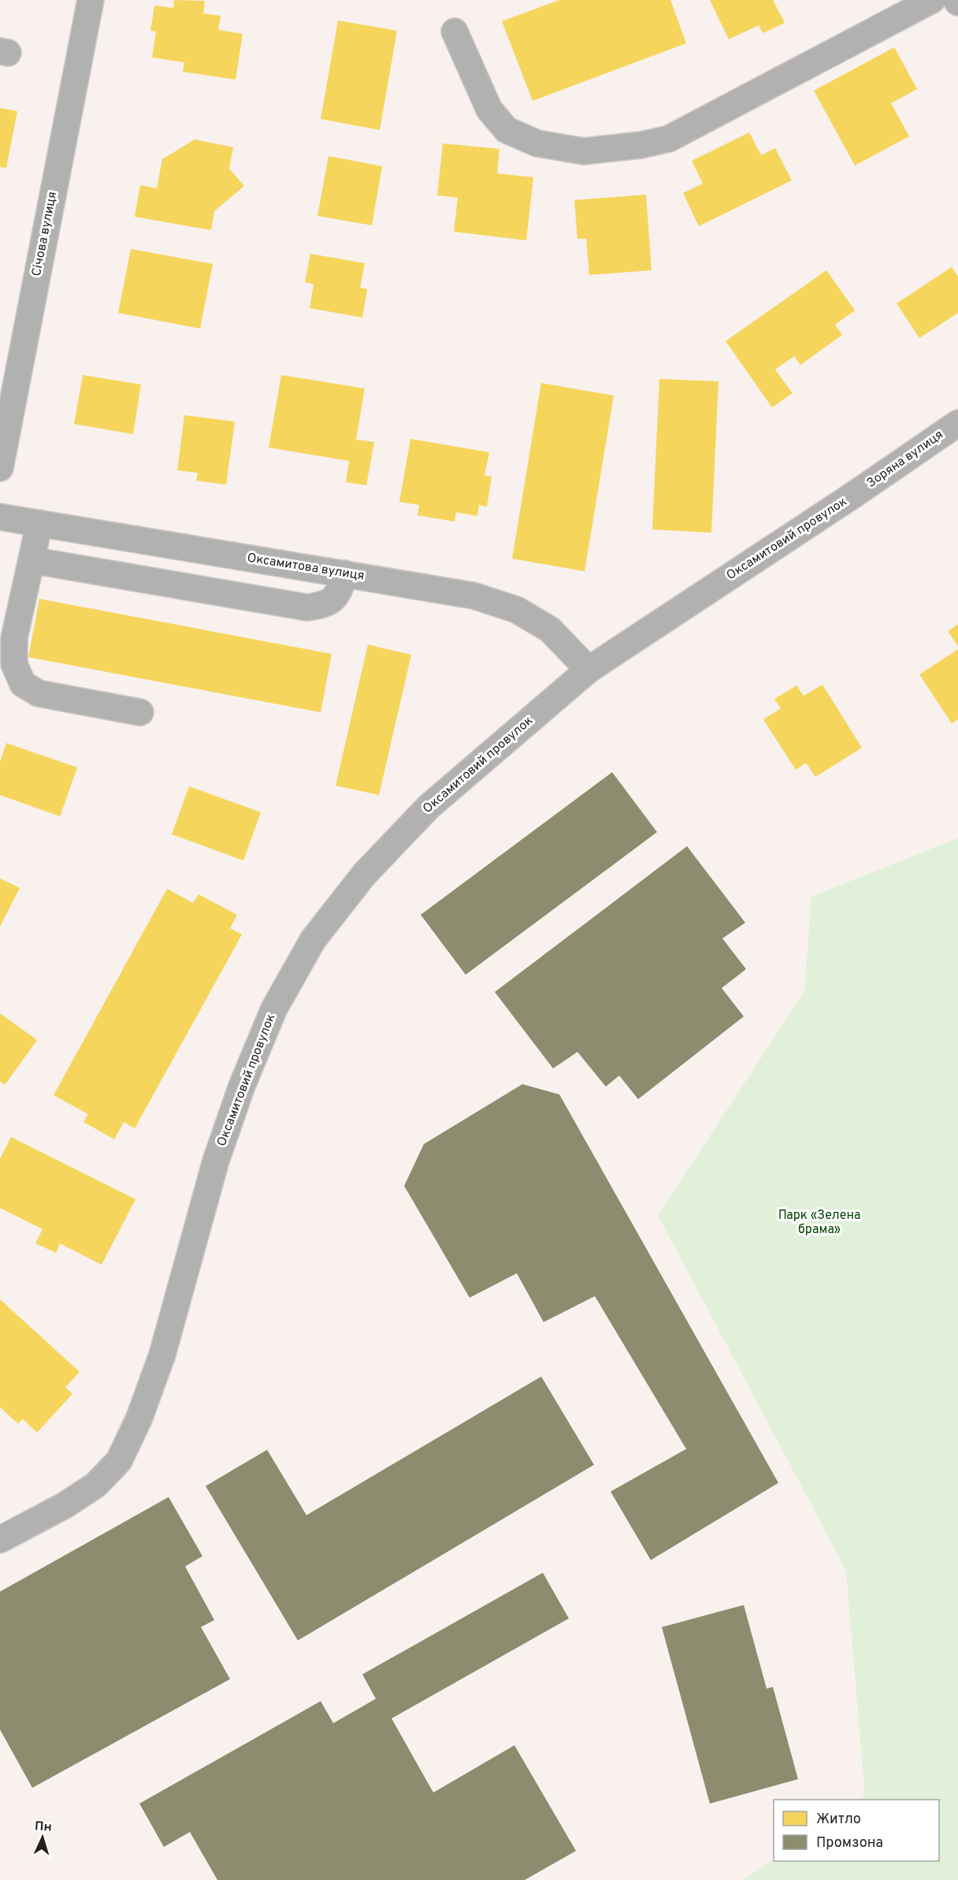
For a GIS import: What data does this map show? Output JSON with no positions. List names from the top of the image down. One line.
{"streets":{"street":["Січова вулиця","Зоряна вулиця","Оксамитовий провулок","Оксамитова вулиця"]},"crossings":[["Зоряна вулиця","Оксамитовий провулок"],["Оксамитовий провулок","Оксамитова вулиця"]],"parks":["Парк «Зелена брама»"],"legend":["Житло","Промзона"],"north":"top"}
